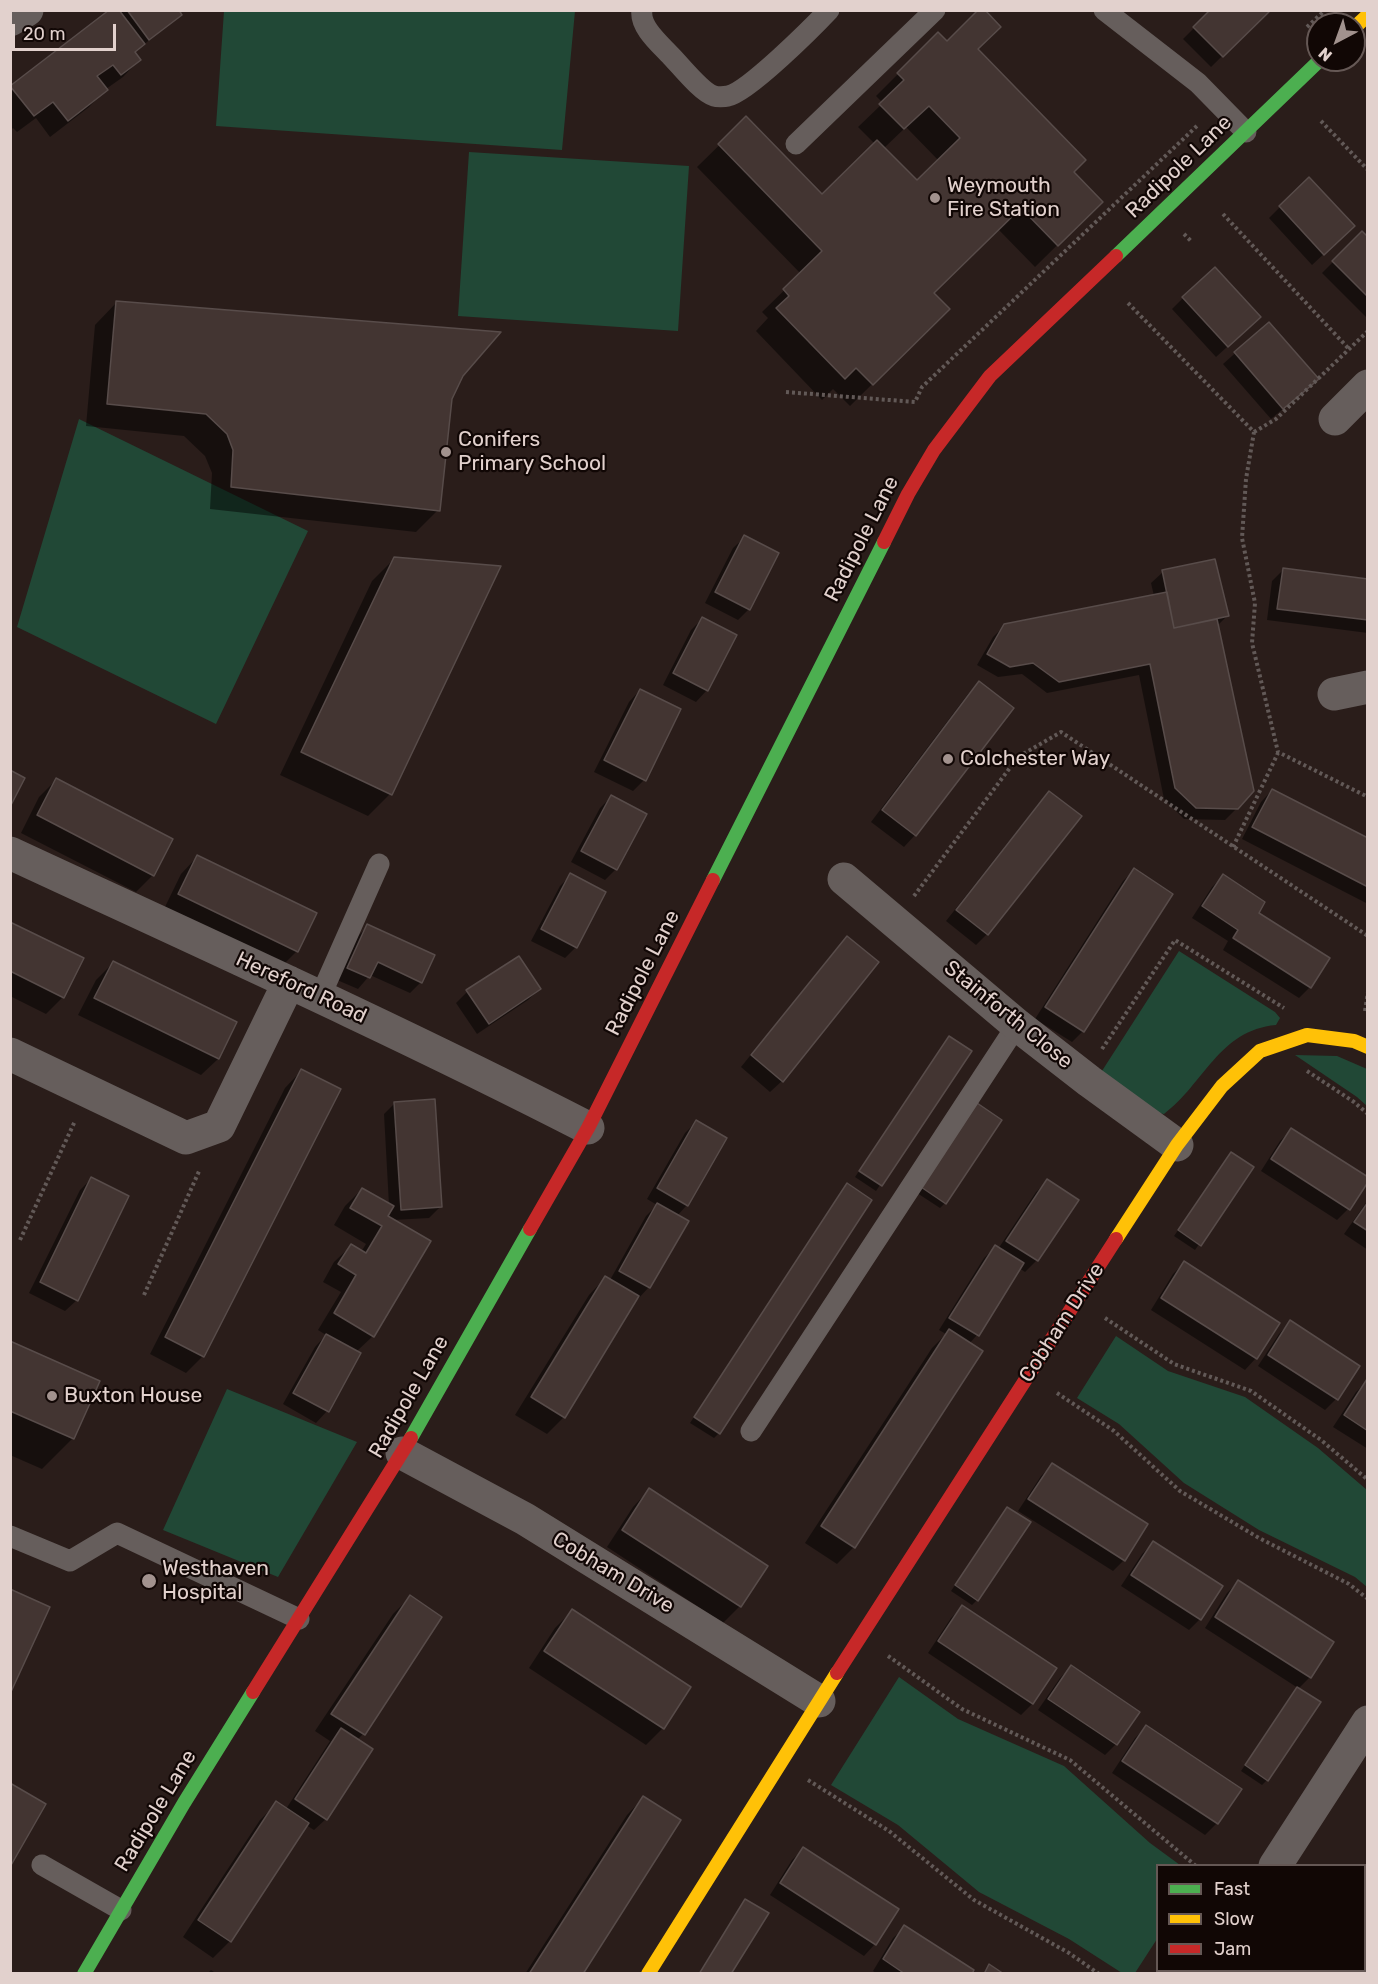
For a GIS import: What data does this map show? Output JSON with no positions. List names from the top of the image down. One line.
{"streets":{"main road":["Radipole Lane","Cobham Drive"],"street":["Hereford Road","Stainforth Close"]},"crossings":[["Radipole Lane","Hereford Road"],["Radipole Lane","Cobham Drive"],["Stainforth Close","Cobham Drive"]],"places":["Weymouth Fire Station","Conifers Primary School","Colchester Way","Buxton House","Westhaven Hospital"],"legend":["Fast","Slow","Jam"],"scale_bar":"20 m","north":"bottom left"}
